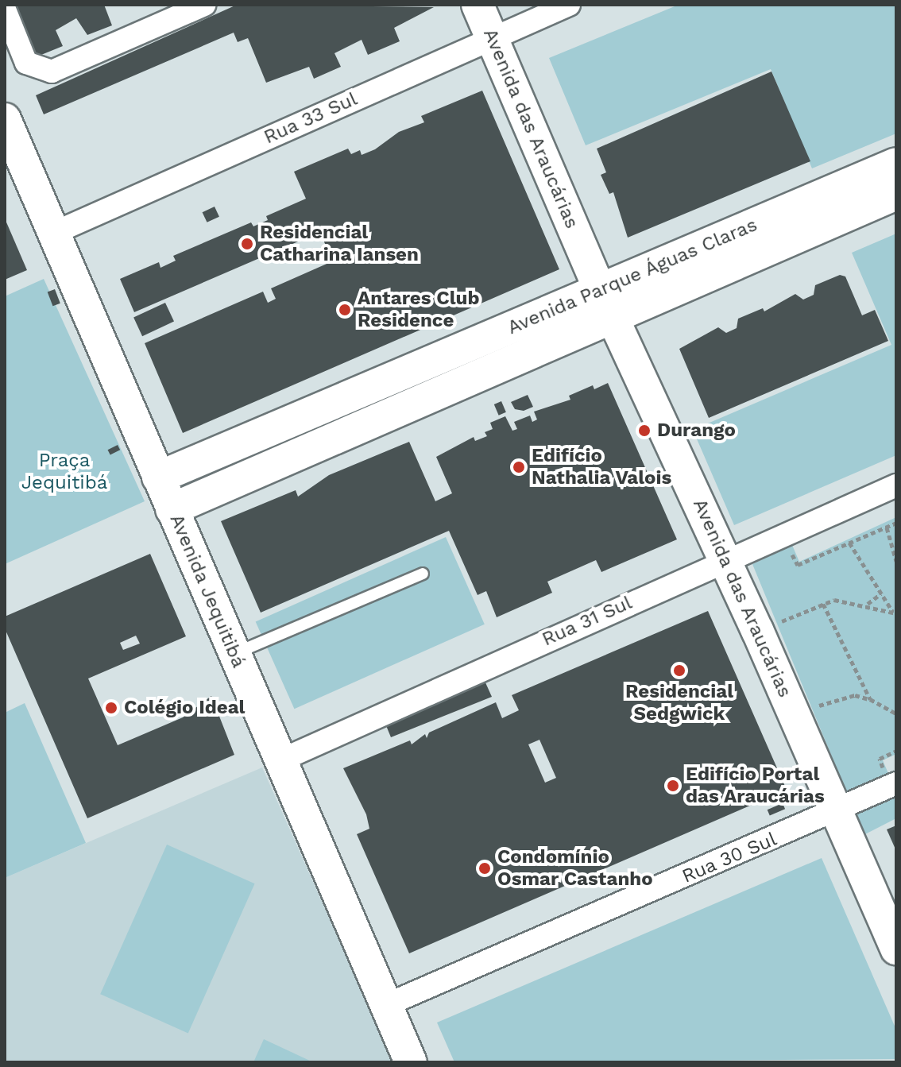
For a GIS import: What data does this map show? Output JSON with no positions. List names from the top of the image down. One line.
{"streets":{"street":["Rua 33 Sul","Avenida das Araucárias","Avenida Parque Águas Claras","Avenida Jequitibá","Rua 31 Sul","Rua 30 Sul"]},"crossings":[["Rua 33 Sul","Avenida das Araucárias"],["Rua 33 Sul","Avenida Jequitibá"],["Avenida das Araucárias","Avenida Parque Águas Claras"],["Avenida das Araucárias","Rua 31 Sul"],["Avenida das Araucárias","Rua 30 Sul"],["Avenida Parque Águas Claras","Avenida Jequitibá"],["Avenida Jequitibá","Rua 31 Sul"],["Avenida Jequitibá","Rua 30 Sul"]],"parks":["Praça Jequitibá"],"places":["Residencial Catharina Iansen","Antares Club Residence","Durango","Edifício Nathalia Valois","Residencial Sedgwick","Colégio Ideal","Edifício Portal das Araucárias","Condomínio Osmar Castanho"]}
